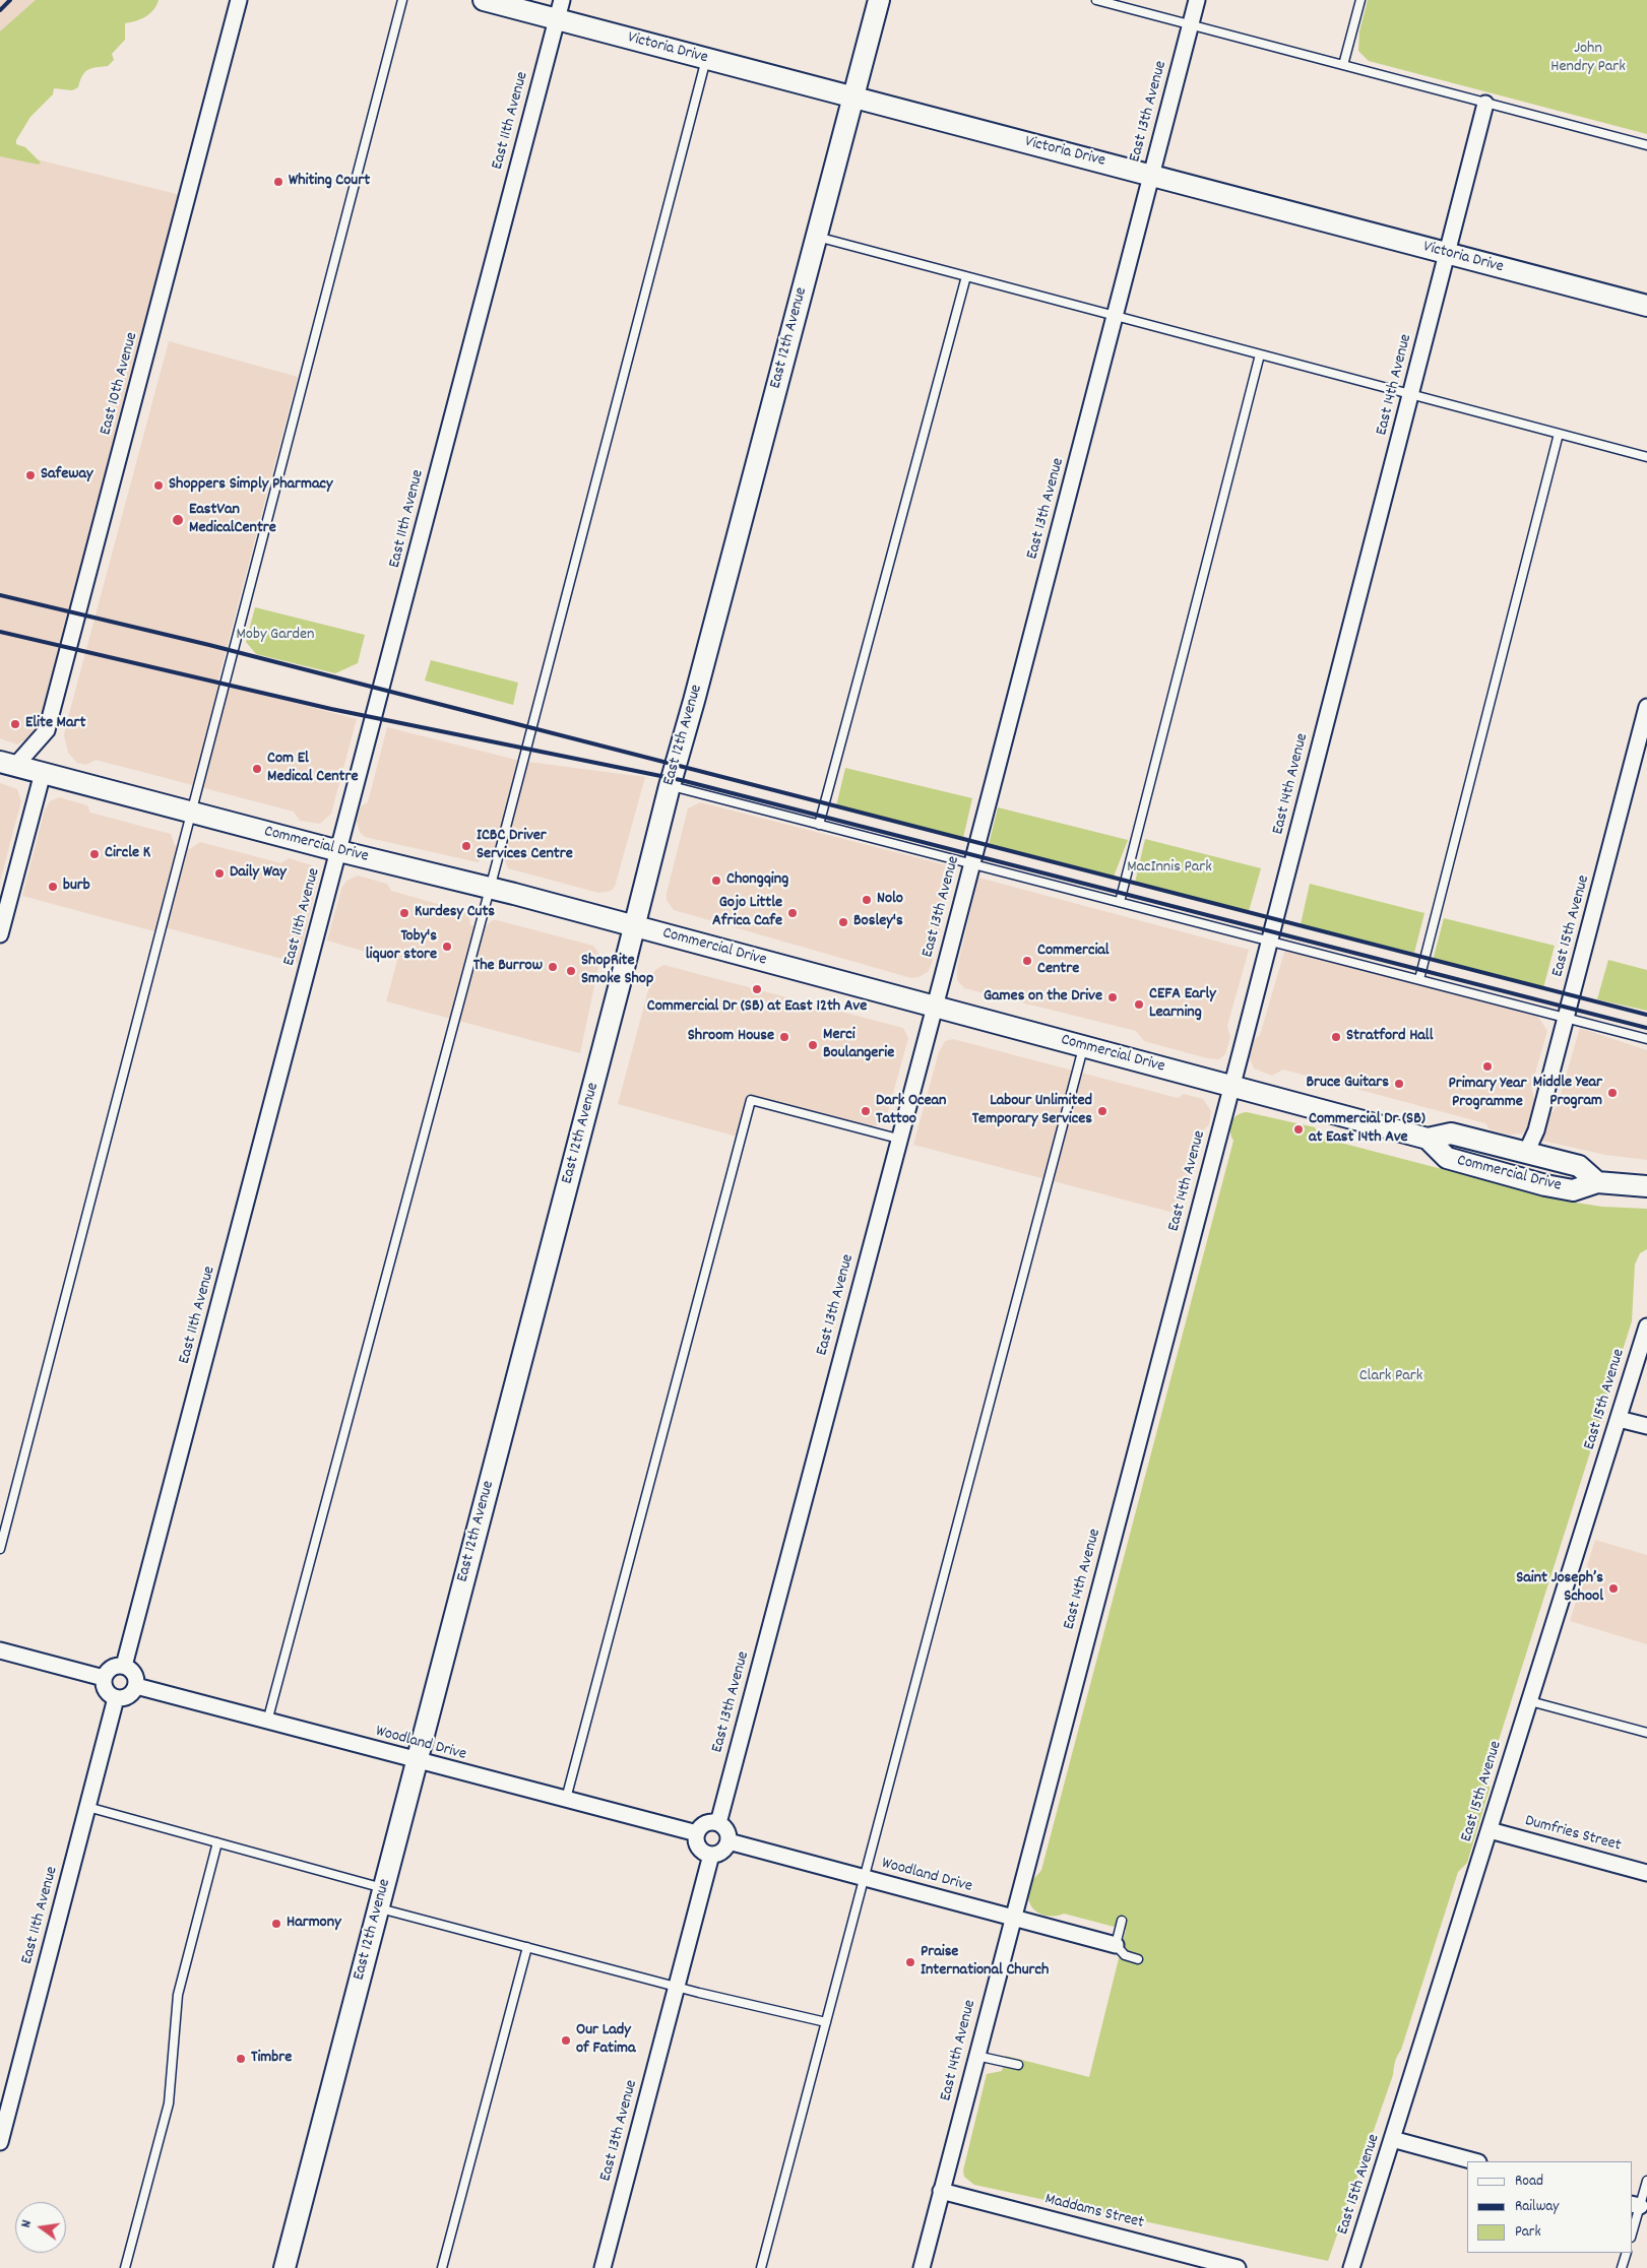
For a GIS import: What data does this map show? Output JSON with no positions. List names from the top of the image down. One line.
{"streets":{"street":["Victoria Drive","East 13th Avenue","East 11th Avenue","East 12th Avenue","East 10th Avenue","East 14th Avenue","Commercial Drive","East 15th Avenue","Woodland Drive","Dumfries Street","Maddams Street"]},"crossings":[["Victoria Drive","East 13th Avenue"],["Victoria Drive","East 11th Avenue"],["Victoria Drive","East 12th Avenue"],["Victoria Drive","East 14th Avenue"],["East 13th Avenue","Commercial Drive"],["East 13th Avenue","Woodland Drive"],["East 11th Avenue","Commercial Drive"],["East 11th Avenue","Woodland Drive"],["East 12th Avenue","Commercial Drive"],["East 12th Avenue","Woodland Drive"],["East 10th Avenue","Commercial Drive"],["East 14th Avenue","Commercial Drive"],["East 14th Avenue","Woodland Drive"],["East 14th Avenue","Maddams Street"],["Commercial Drive","East 15th Avenue"],["East 15th Avenue","Dumfries Street"]],"parks":["John Hendry Park","Moby Garden","MacInnis Park","Clark Park"],"places":["Whiting Court","Safeway","Shoppers Simply Pharmacy","EastVan MedicalCentre","Elite Mart","Com El Medical Centre","ICBC Driver Services Centre","Circle K","Daily Way","Chongqing","burb","Nolo","Kurdesy Cuts","Gojo Little Africa Cafe","Bosley's","Toby's liquor store","Commercial Centre","The Burrow","ShopRite Smoke Shop","Commercial Dr (SB) at East 12th Ave","Games on the Drive","CEFA Early Learning","Shroom House","Stratford Hall","Merci Boulangerie","Primary Year Programme","Bruce Guitars","Middle Year Program","Dark Ocean Tattoo","Labour Unlimited Temporary Services","Commercial Dr (SB) at East 14th Ave","Saint Joseph’s School","Harmony","Praise International Church","Our Lady of Fatima","Timbre"],"legend":["Road","Railway","Park"],"north":"left"}
